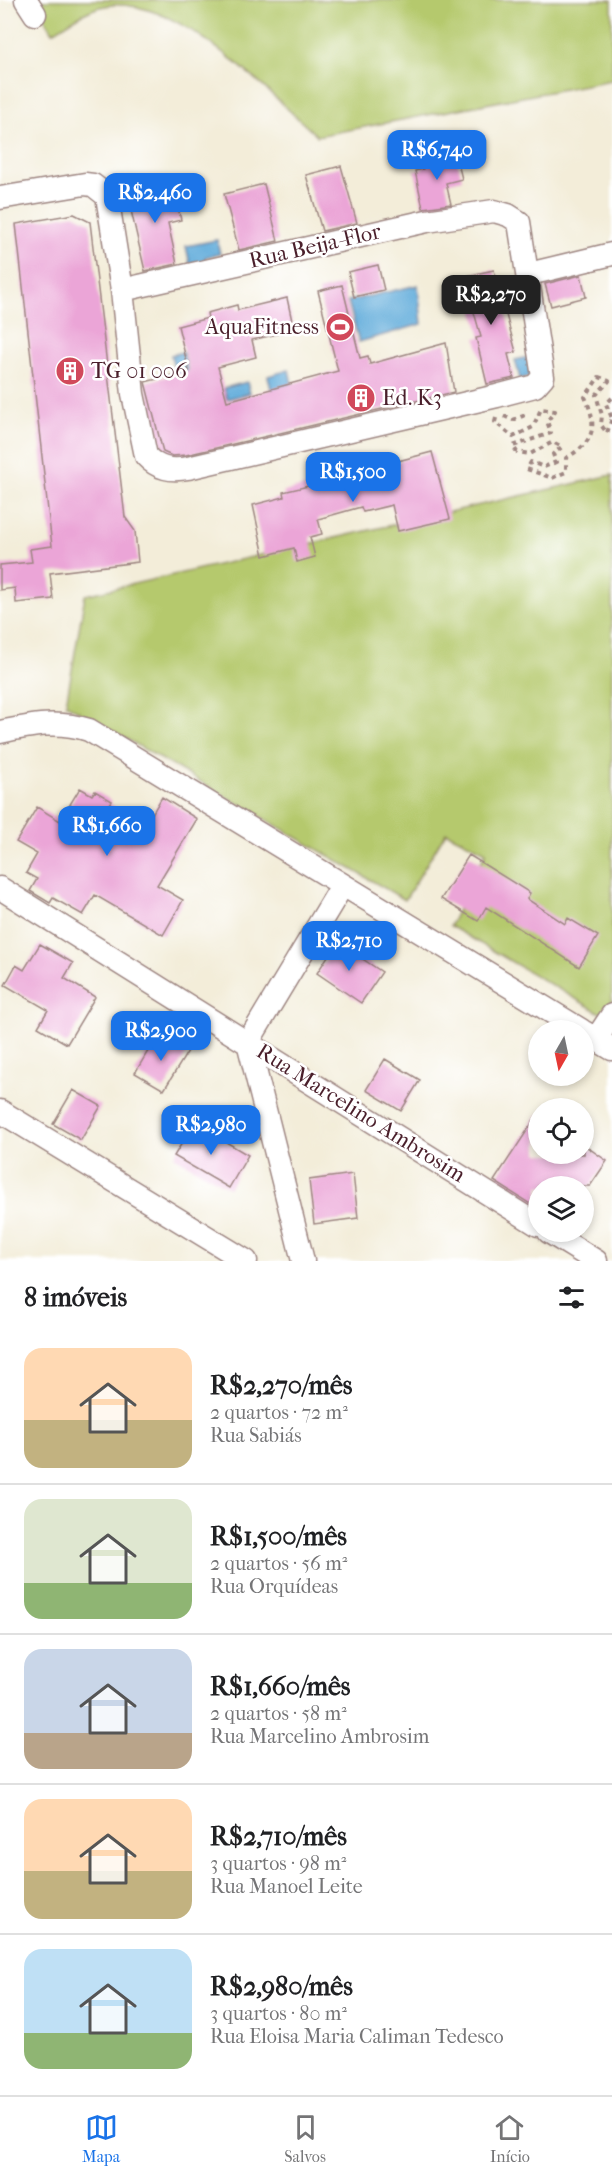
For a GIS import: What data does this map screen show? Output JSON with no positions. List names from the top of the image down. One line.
{"streets":{"street":["Rua Beija-Flor","Rua Marcelino Ambrosim"]},"places":{"sports":["AquaFitness"],"building":["TG 01 006","Ed. K3"]},"north":"bottom","page":{"price":["R$6,740","R$2,460","R$2,270","R$1,500","R$1,660","R$2,710","R$2,900","R$2,980"],"heading":"8 imóveis","list":[{"name":"R$2,270/mês","note":"2 quartos · 72 m² · Rua Sabiás"},{"name":"R$1,500/mês","note":"2 quartos · 56 m² · Rua Orquídeas"},{"name":"R$1,660/mês","note":"2 quartos · 58 m² · Rua Marcelino Ambrosim"},{"name":"R$2,710/mês","note":"3 quartos · 98 m² · Rua Manoel Leite"},{"name":"R$2,980/mês","note":"3 quartos · 80 m² · Rua Eloisa Maria Caliman Tedesco"}],"tabs":["Mapa","Salvos","Início"]}}
